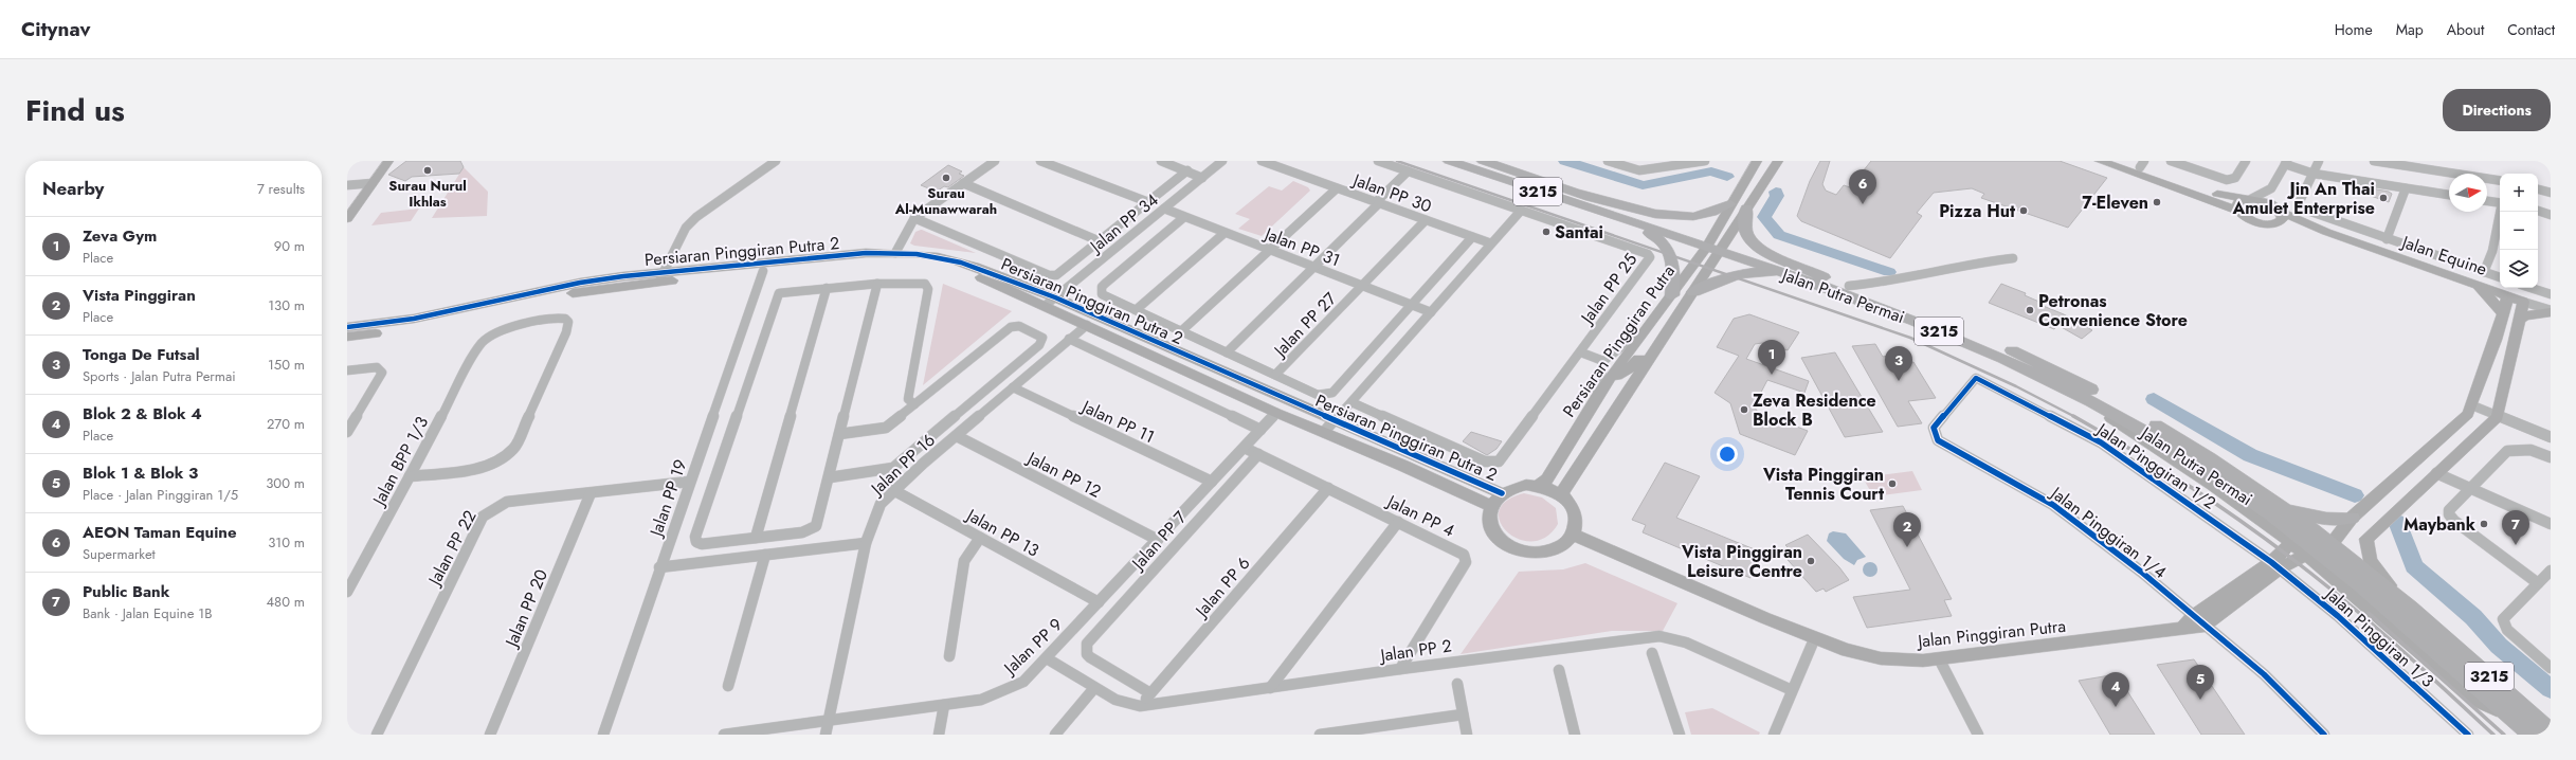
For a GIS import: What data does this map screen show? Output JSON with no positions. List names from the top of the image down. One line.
{"streets":{"main road":["3215","Jalan Putra Permai"],"street":["Jalan PP 30","Jalan PP 34","Jalan PP 31","Persiaran Pinggiran Putra 2","Jalan Equine","Jalan PP 25","Jalan PP 27","Persiaran Pinggiran Putra","Jalan PP 11","Jalan BPP 1/3","Jalan PP 16","Jalan Pinggiran 1/2","Jalan PP 12","Jalan PP 19","Jalan PP 4","Jalan PP 13","Jalan Pinggiran 1/4","Jalan PP 7","Jalan PP 22","Jalan PP 6","Jalan PP 20","Jalan Pinggiran Putra","Jalan Pinggiran 1/3","Jalan PP 9","Jalan PP 2"]},"crossings":[["Jalan PP 30","Jalan PP 27"],["Jalan PP 34","Jalan PP 31"],["Jalan PP 34","Persiaran Pinggiran Putra 2"],["Jalan PP 31","Jalan PP 27"],["Persiaran Pinggiran Putra 2","Persiaran Pinggiran Putra"],["Persiaran Pinggiran Putra 2","Jalan PP 16"],["Persiaran Pinggiran Putra 2","Jalan PP 19"],["Persiaran Pinggiran Putra 2","Jalan Pinggiran Putra"],["Persiaran Pinggiran Putra 2","Jalan PP 9"],["Jalan Putra Permai","Persiaran Pinggiran Putra"],["Persiaran Pinggiran Putra","Jalan Pinggiran Putra"],["Jalan PP 11","Jalan PP 16"],["Jalan PP 11","Jalan PP 9"],["Jalan PP 16","Jalan PP 12"],["Jalan PP 16","Jalan PP 13"],["Jalan PP 16","Jalan PP 9"],["Jalan Pinggiran 1/2","Jalan Pinggiran 1/4"],["Jalan Pinggiran 1/2","Jalan Pinggiran Putra"],["Jalan Pinggiran 1/2","Jalan Pinggiran 1/3"],["Jalan PP 12","Jalan PP 9"],["Jalan PP 19","Jalan PP 22"],["Jalan PP 4","Jalan PP 7"],["Jalan PP 4","Jalan PP 6"],["Jalan PP 4","Jalan PP 9"],["Jalan PP 4","Jalan PP 2"],["Jalan PP 13","Jalan PP 9"],["Jalan Pinggiran 1/4","Jalan Pinggiran Putra"],["Jalan PP 7","Jalan PP 6"],["Jalan PP 22","Jalan PP 20"],["Jalan PP 6","Jalan PP 2"],["Jalan Pinggiran Putra","Jalan Pinggiran 1/3"],["Jalan PP 9","Jalan PP 2"]],"places":["Surau Nurul Ikhlas","Surau Al-Munawwarah","Jin An Thai Amulet Enterprise","7-Eleven","Pizza Hut","Santai","Petronas Convenience Store","Zeva Residence Block B","Vista Pinggiran Tennis Court","Maybank","Vista Pinggiran Leisure Centre"],"north":"right","page":{"header":"Citynav","nav":["Home","Map","About","Contact"],"title":"Find us","buttons":"Directions","heading":["Nearby","7 results"],"pins":["6","1","3","7","2","5","4"],"map_buttons":["+","−"],"list":[{"mark":"1","name":"Zeva Gym","note":"Place","value":"90 m"},{"mark":"2","name":"Vista Pinggiran","note":"Place","value":"130 m"},{"mark":"3","name":"Tonga De Futsal","note":"Sports · Jalan Putra Permai","value":"150 m"},{"mark":"4","name":"Blok 2 & Blok 4","note":"Place","value":"270 m"},{"mark":"5","name":"Blok 1 & Blok 3","note":"Place · Jalan Pinggiran 1/5","value":"300 m"},{"mark":"6","name":"AEON Taman Equine","note":"Supermarket","value":"310 m"},{"mark":"7","name":"Public Bank","note":"Bank · Jalan Equine 1B","value":"480 m"}]}}
